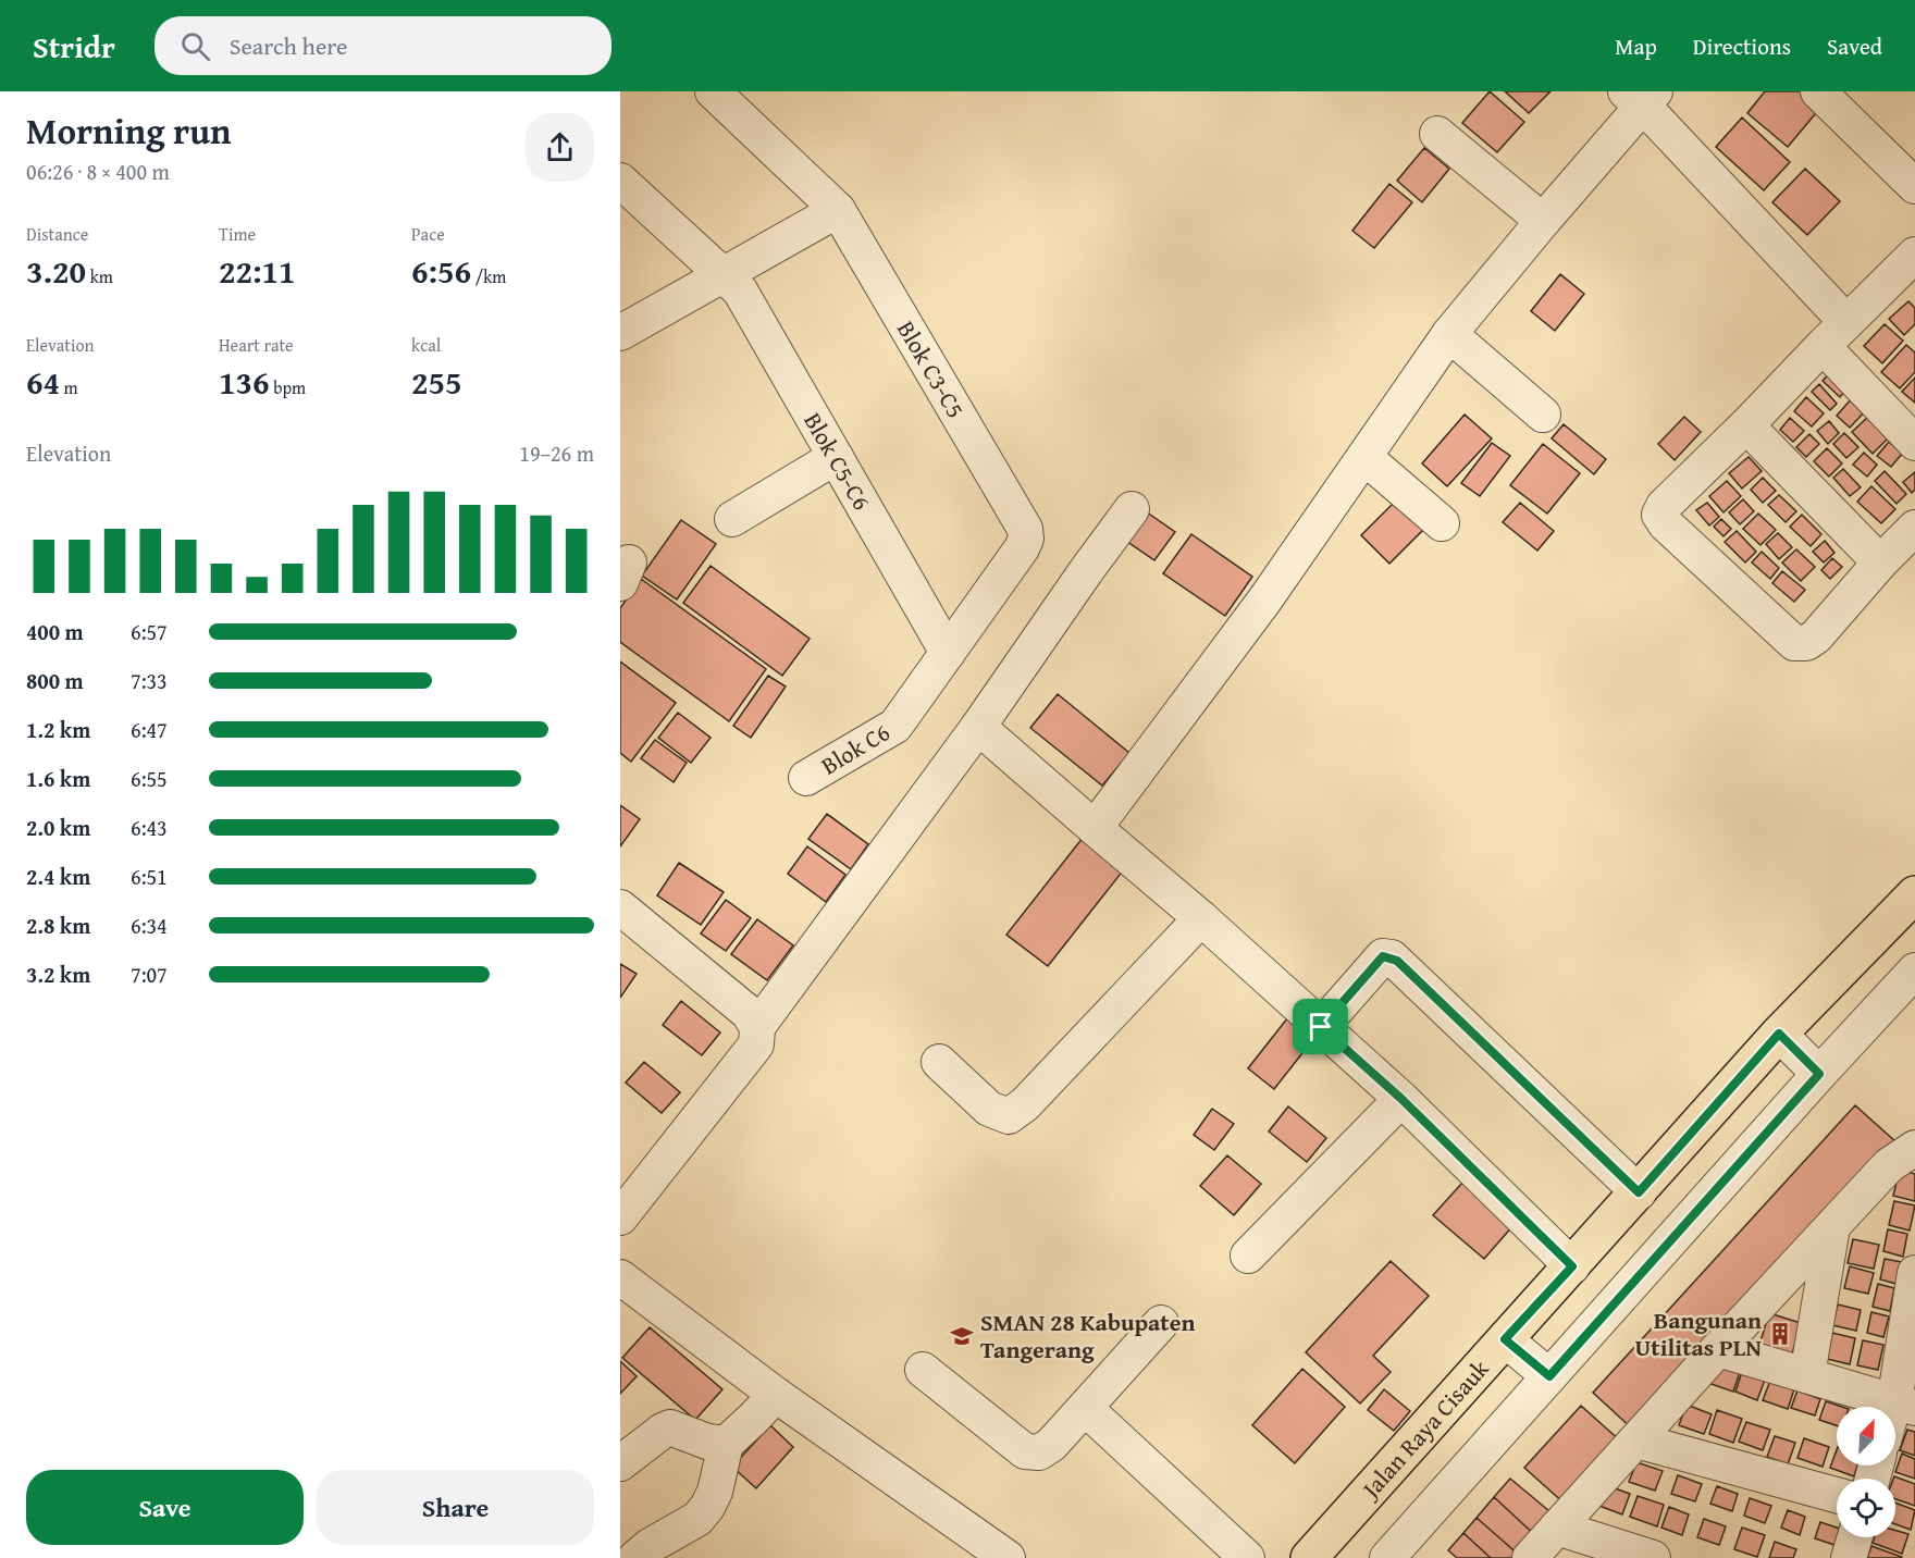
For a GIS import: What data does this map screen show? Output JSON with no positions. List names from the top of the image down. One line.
{"streets":{"main road":["Jalan Raya Cisauk"],"street":["Blok C3-C5","Blok C5-C6","Blok C6"]},"crossings":[["Blok C3-C5","Blok C6"],["Blok C5-C6","Blok C6"]],"places":{"building":["Bangunan Utilitas PLN"],"school or university":["SMAN 28 Kabupaten Tangerang"]},"north":"top right","page":{"header":"Stridr","search":"Search here","nav":["Map","Directions","Saved"],"heading":["Morning run","06:26 · 8 × 400 m"],"stats":[["Distance","3.20 km"],["Time","22:11"],["Pace","6:56 /km"],["Elevation","64 m"],["Heart rate","136 bpm"],["kcal","255"]],"chart":["Elevation","19–26 m"],"list":[{"name":"400 m","note":"6:57"},{"name":"800 m","note":"7:33"},{"name":"1.2 km","note":"6:47"},{"name":"1.6 km","note":"6:55"},{"name":"2.0 km","note":"6:43"},{"name":"2.4 km","note":"6:51"},{"name":"2.8 km","note":"6:34"},{"name":"3.2 km","note":"7:07"}],"buttons":["Save","Share"]}}
